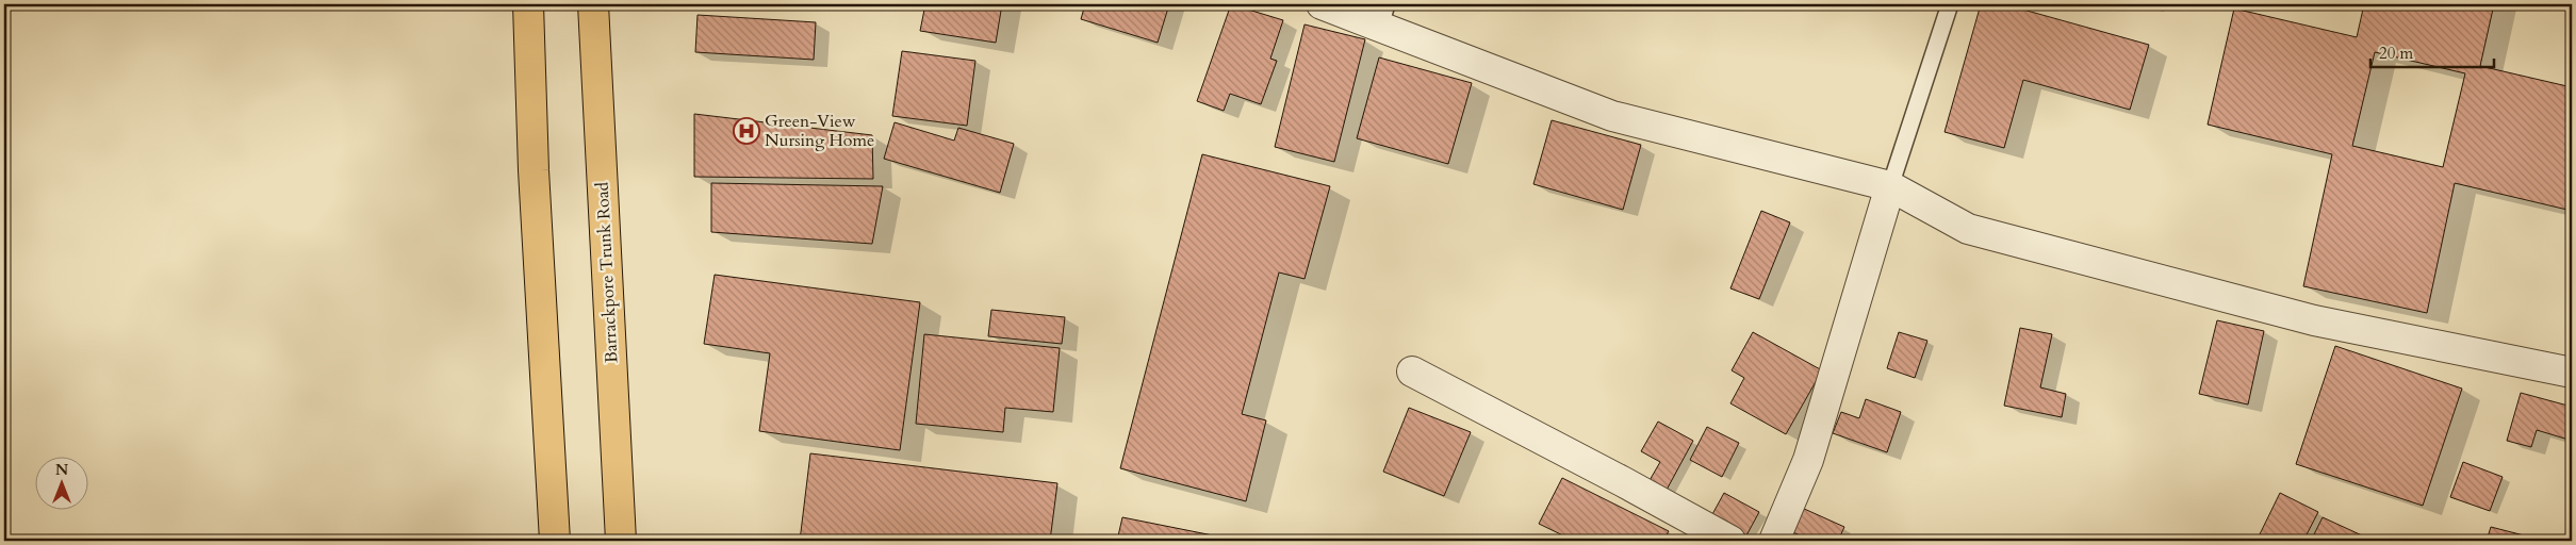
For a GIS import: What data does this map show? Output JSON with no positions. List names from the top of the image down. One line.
{"streets":{"main road":["Barrackpore Trunk Road"]},"places":{"hospital":["Green-View Nursing Home"]},"scale_bar":"20 m","north":"top"}
